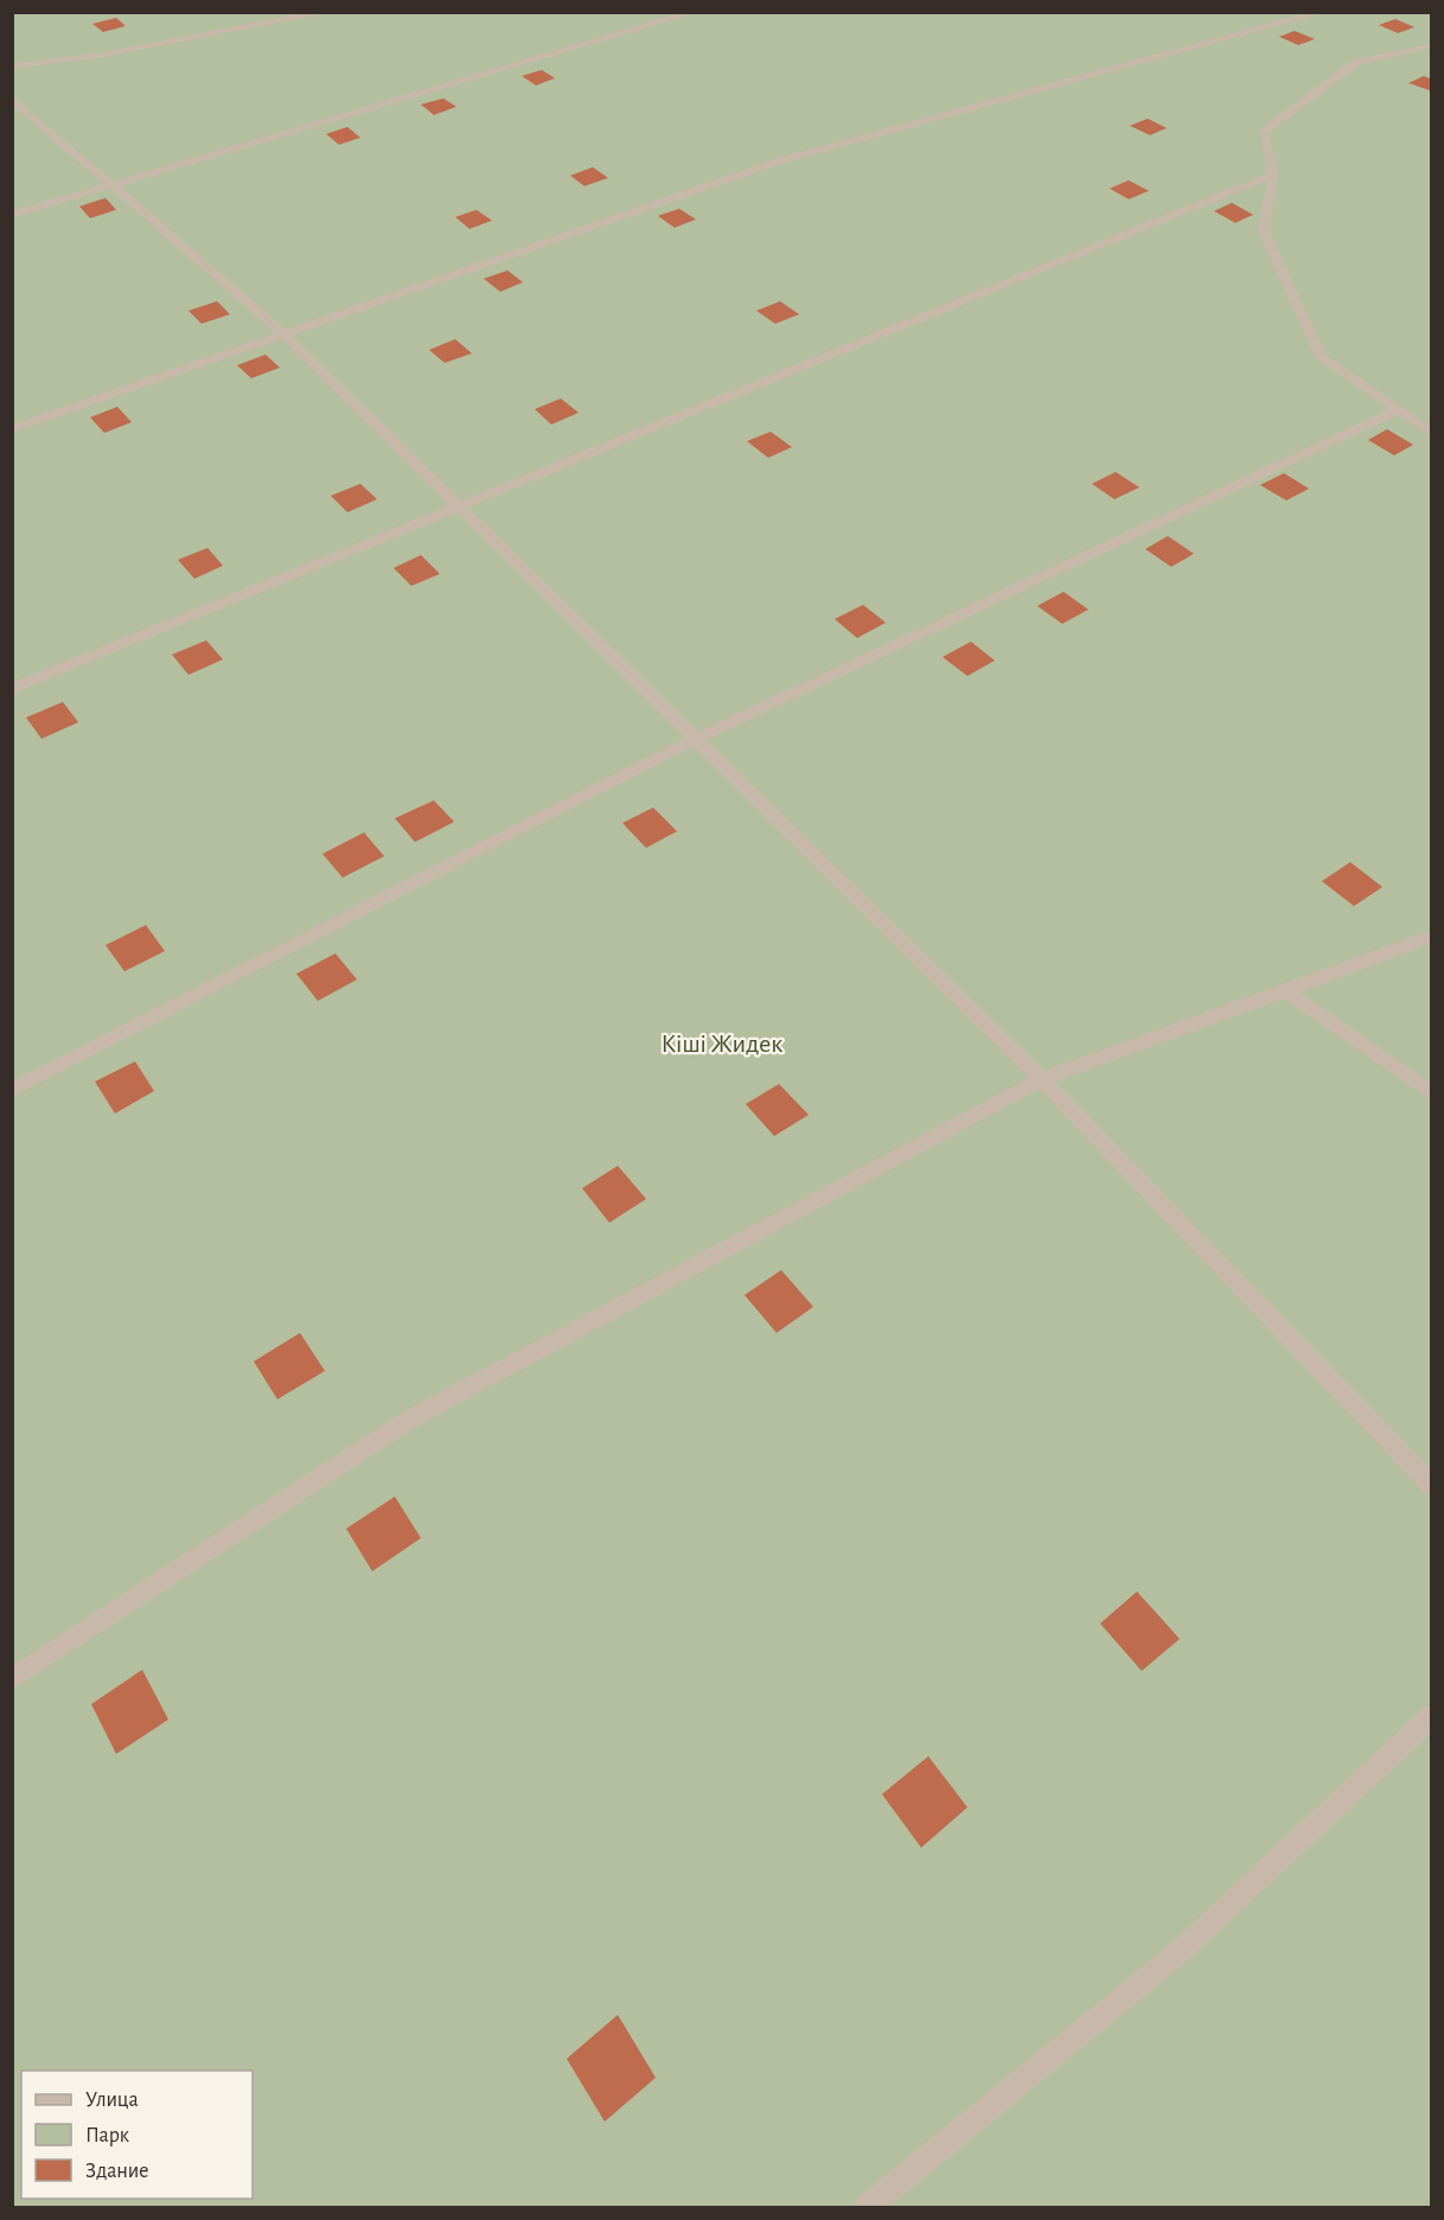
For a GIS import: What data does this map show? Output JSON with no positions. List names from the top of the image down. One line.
{"parks":["Кіші Жидек"],"legend":["Улица","Парк","Здание"]}
